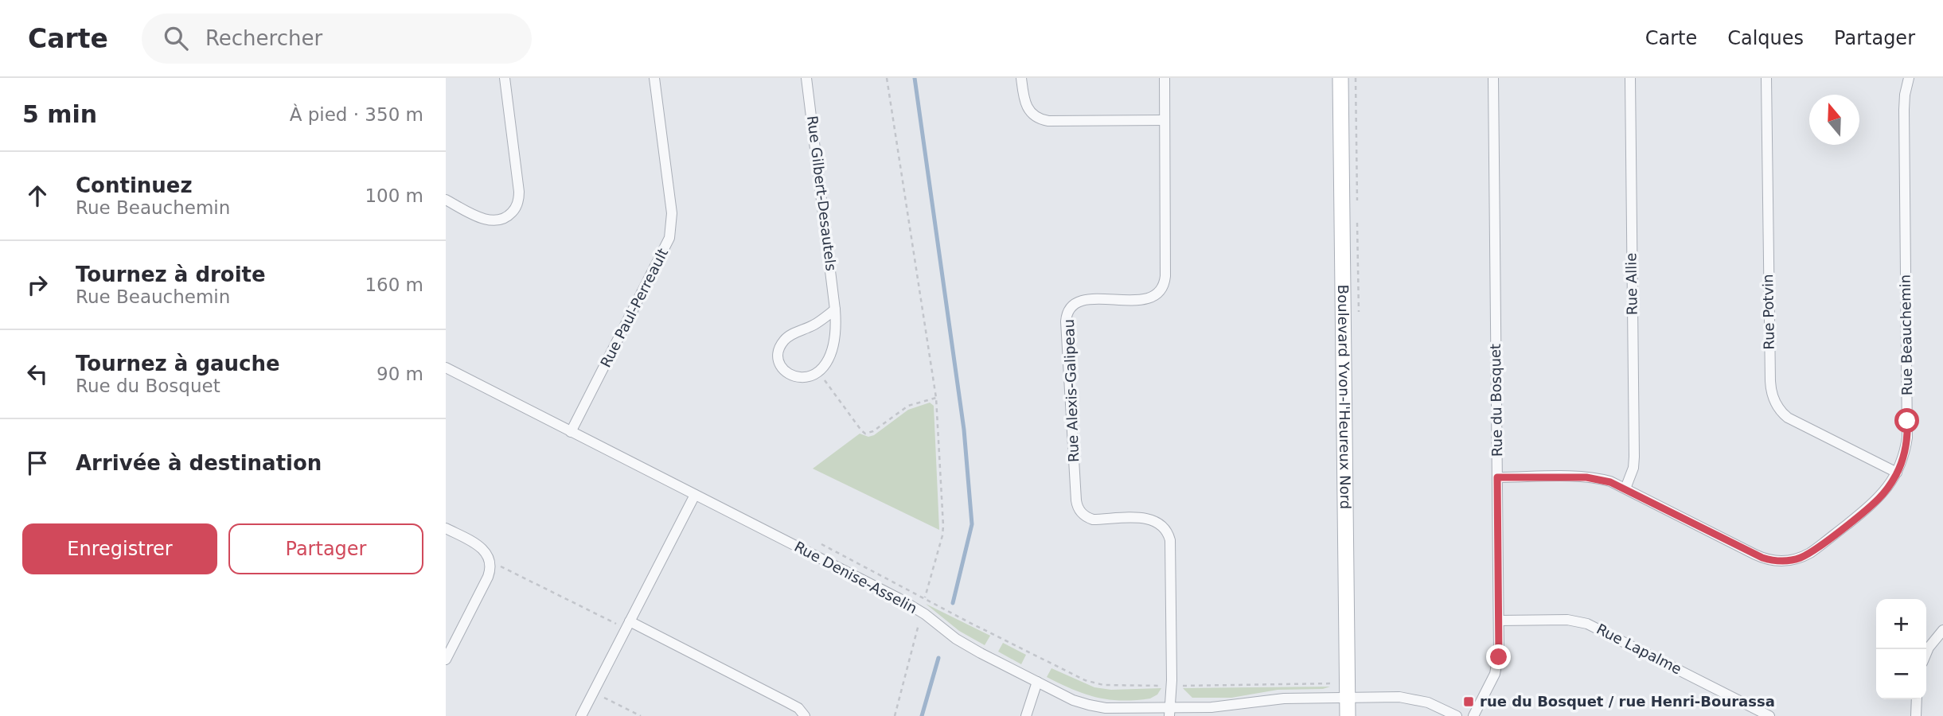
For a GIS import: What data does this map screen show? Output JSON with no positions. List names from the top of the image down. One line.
{"streets":{"street":["Rue Gilbert-Desautels","Rue Allie","Rue Paul-Perreault","Rue Potvin","Rue Beauchemin","Rue Alexis-Galipeau","Boulevard Yvon-l'Heureux Nord","Rue du Bosquet","Rue Denise-Asselin","Rue Lapalme"]},"crossings":[["Rue Allie","Rue Beauchemin"],["Rue Paul-Perreault","Rue Denise-Asselin"],["Rue Potvin","Rue Beauchemin"],["Rue Beauchemin","Rue du Bosquet"],["Rue Alexis-Galipeau","Rue Denise-Asselin"],["Boulevard Yvon-l'Heureux Nord","Rue Denise-Asselin"],["Rue du Bosquet","Rue Lapalme"]],"places":{"transit":["rue du Bosquet / rue Henri-Bourassa"]},"north":"top","page":{"header":"Carte","search":"Rechercher","nav":["Carte","Calques","Partager"],"heading":["5 min","À pied · 350 m"],"list":[["Continuez","Rue Beauchemin","100 m"],["Tournez à droite","Rue Beauchemin","160 m"],["Tournez à gauche","Rue du Bosquet","90 m"],"Arrivée à destination"],"buttons":["Enregistrer","Partager"],"map_buttons":["+","−"]}}
